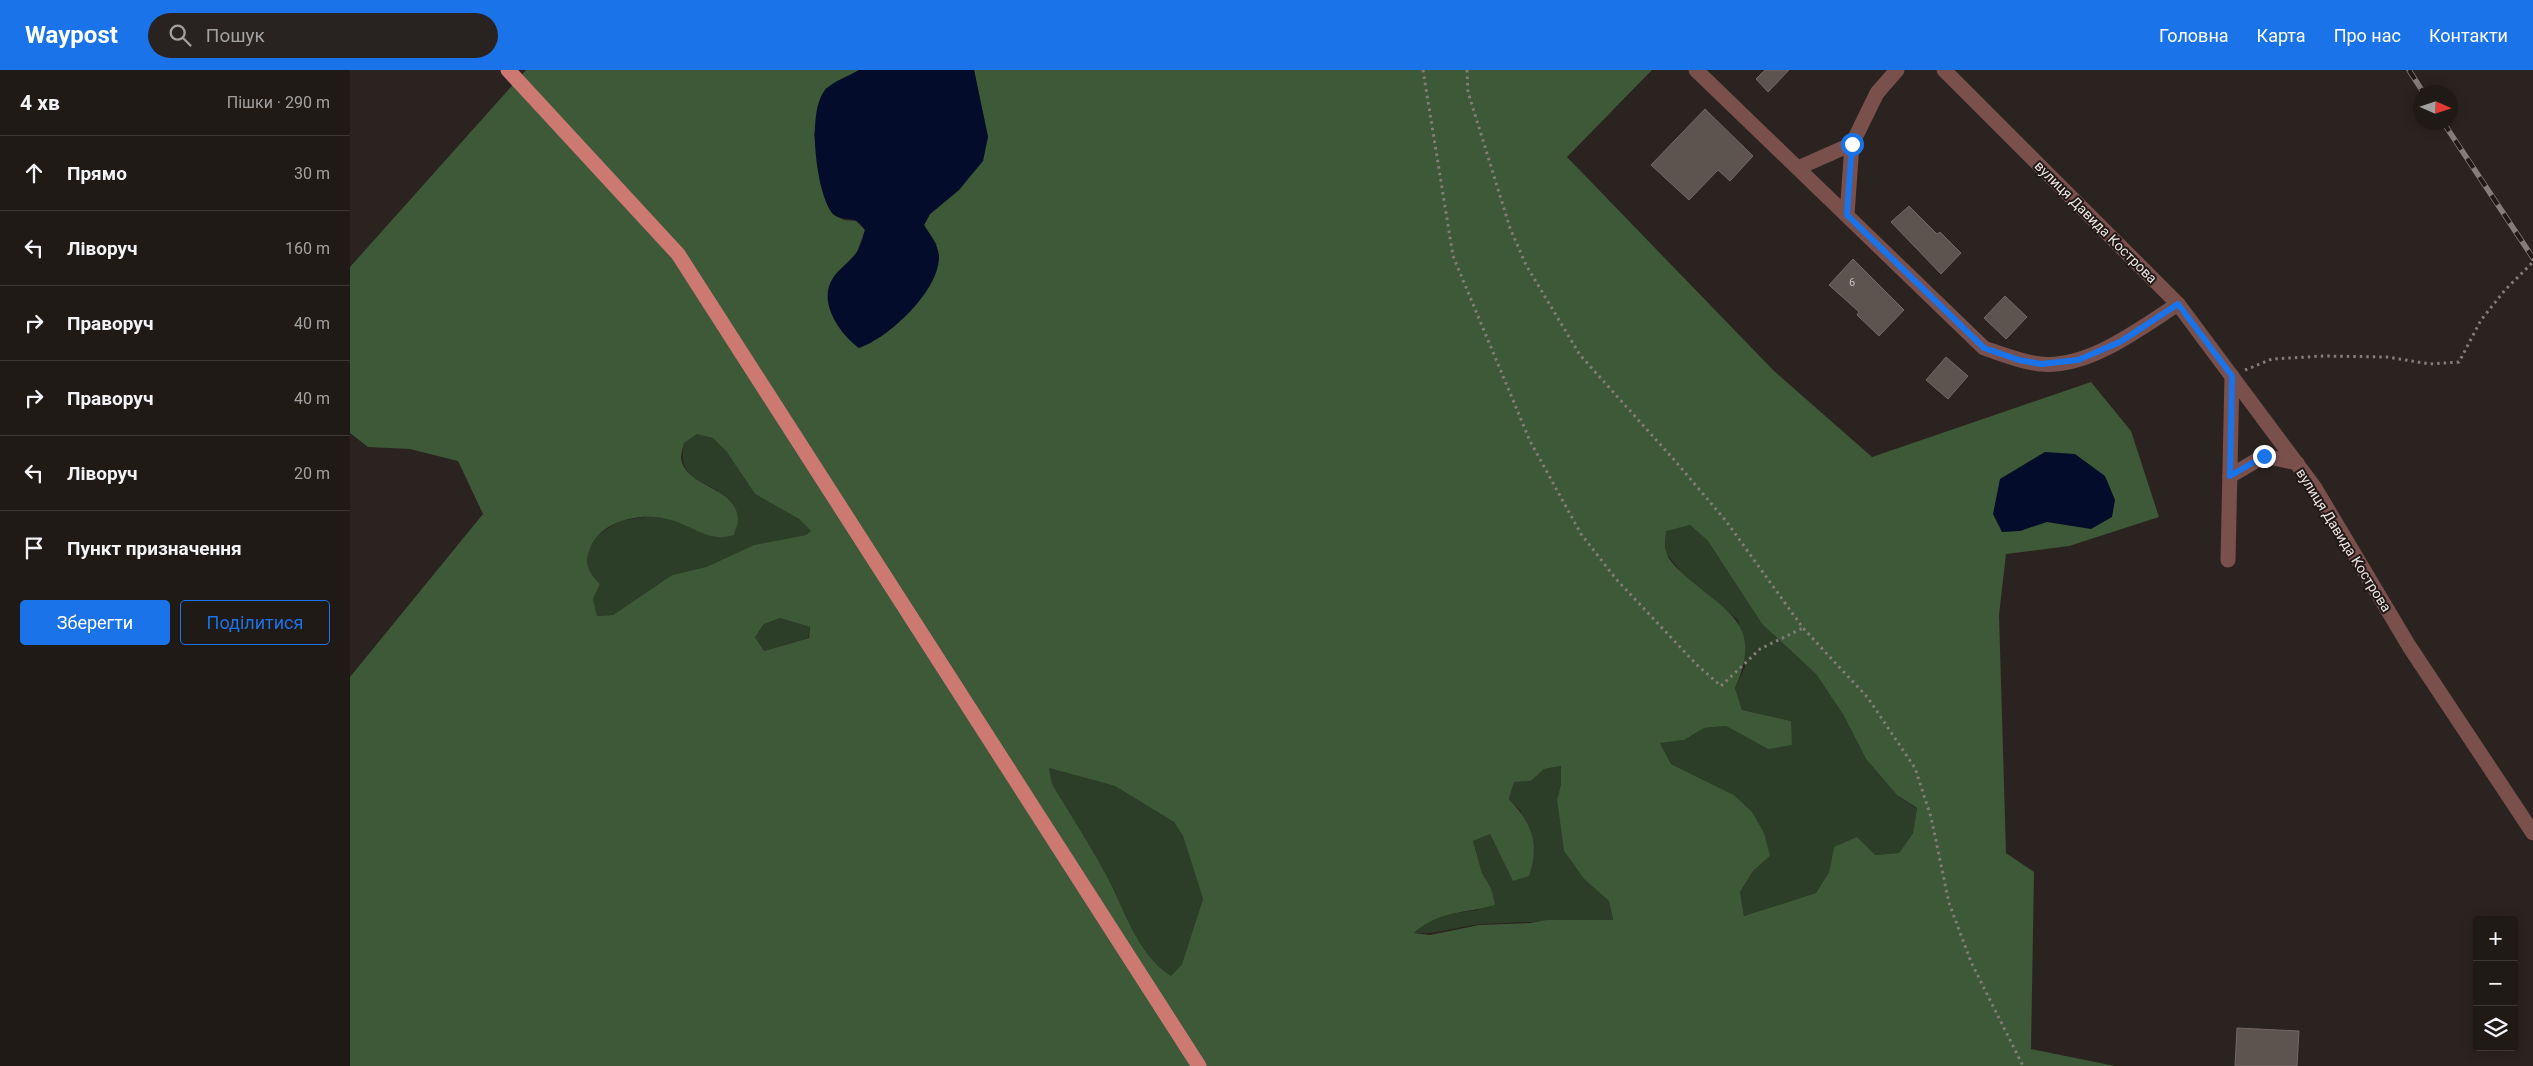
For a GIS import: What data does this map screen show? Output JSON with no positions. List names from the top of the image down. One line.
{"streets":{"street":["вулиця Давида Кострова"]},"house_numbers":["6"],"north":"right","page":{"header":"Waypost","search":"Пошук","nav":["Головна","Карта","Про нас","Контакти"],"heading":["4 хв","Пішки · 290 m"],"list":[["Прямо","30 m"],["Ліворуч","160 m"],["Праворуч","40 m"],["Праворуч","40 m"],["Ліворуч","20 m"],"Пункт призначення"],"buttons":["Зберегти","Поділитися"],"map_buttons":["+","−"]}}
